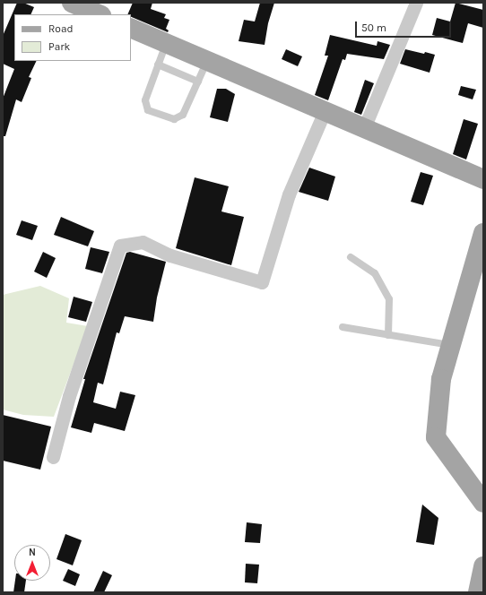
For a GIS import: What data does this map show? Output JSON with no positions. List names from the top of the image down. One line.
{"legend":["Road","Park"],"scale_bar":"50 m","north":"top"}
